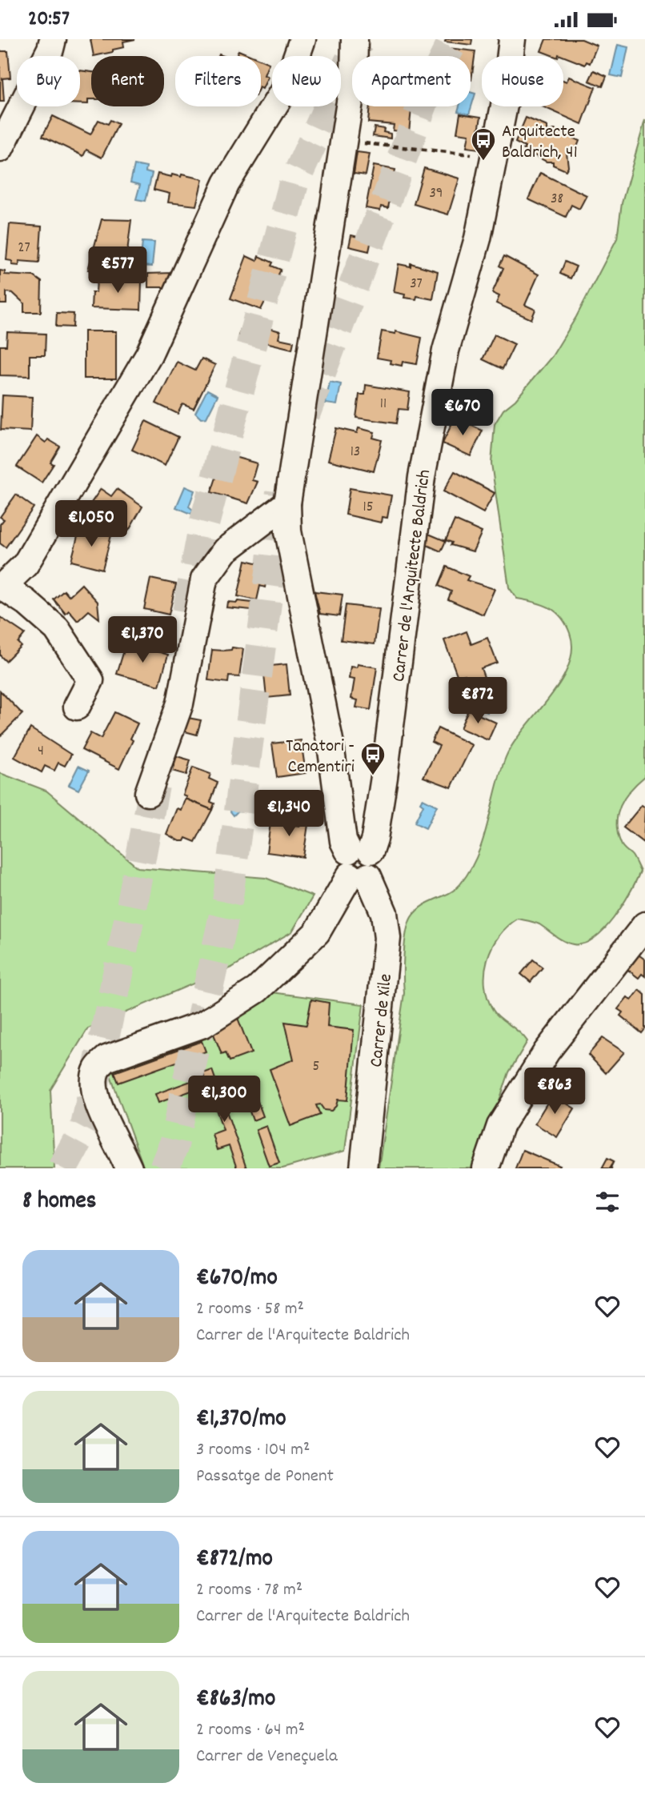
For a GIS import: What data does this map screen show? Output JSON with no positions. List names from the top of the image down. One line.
{"streets":{"street":["Carrer de l'Arquitecte Baldrich","Carrer de Xile"]},"crossings":[["Carrer de l'Arquitecte Baldrich","Carrer de Xile"]],"places":{"bus stop":["Arquitecte Baldrich, 41","Tanatori - Cementiri"]},"house_numbers":["39","38","27","37","11","13","15","4","5"],"page":{"status":"20:57","chip":["Buy","Rent","Filters","New","Apartment","House"],"price":["€577","€670","€1,050","€1,370","€872","€1,340","€863","€1,300"],"heading":"8 homes","list":[{"name":"€670/mo","note":"2 rooms · 58 m² · Carrer de l'Arquitecte Baldrich"},{"name":"€1,370/mo","note":"3 rooms · 104 m² · Passatge de Ponent"},{"name":"€872/mo","note":"2 rooms · 78 m² · Carrer de l'Arquitecte Baldrich"},{"name":"€863/mo","note":"2 rooms · 64 m² · Carrer de Veneçuela"}]}}
